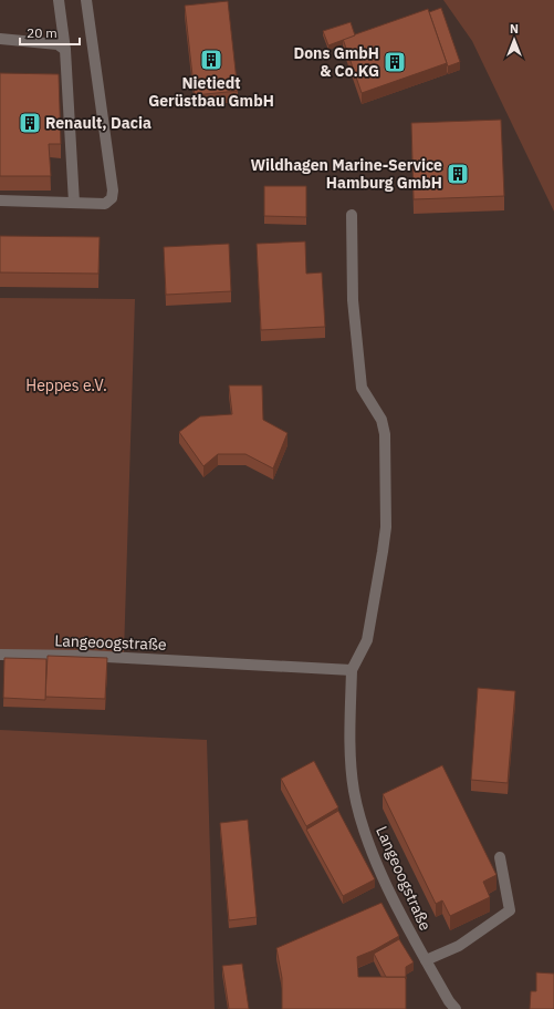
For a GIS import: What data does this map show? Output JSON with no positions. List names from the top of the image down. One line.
{"streets":{"street":["Langeoogstraße"]},"parks":["Heppes e.V."],"places":{"building":["Nietiedt Gerüstbau GmbH","Dons GmbH & Co.KG","Renault, Dacia","Wildhagen Marine-Service Hamburg GmbH"]},"scale_bar":"20 m","north":"top"}
